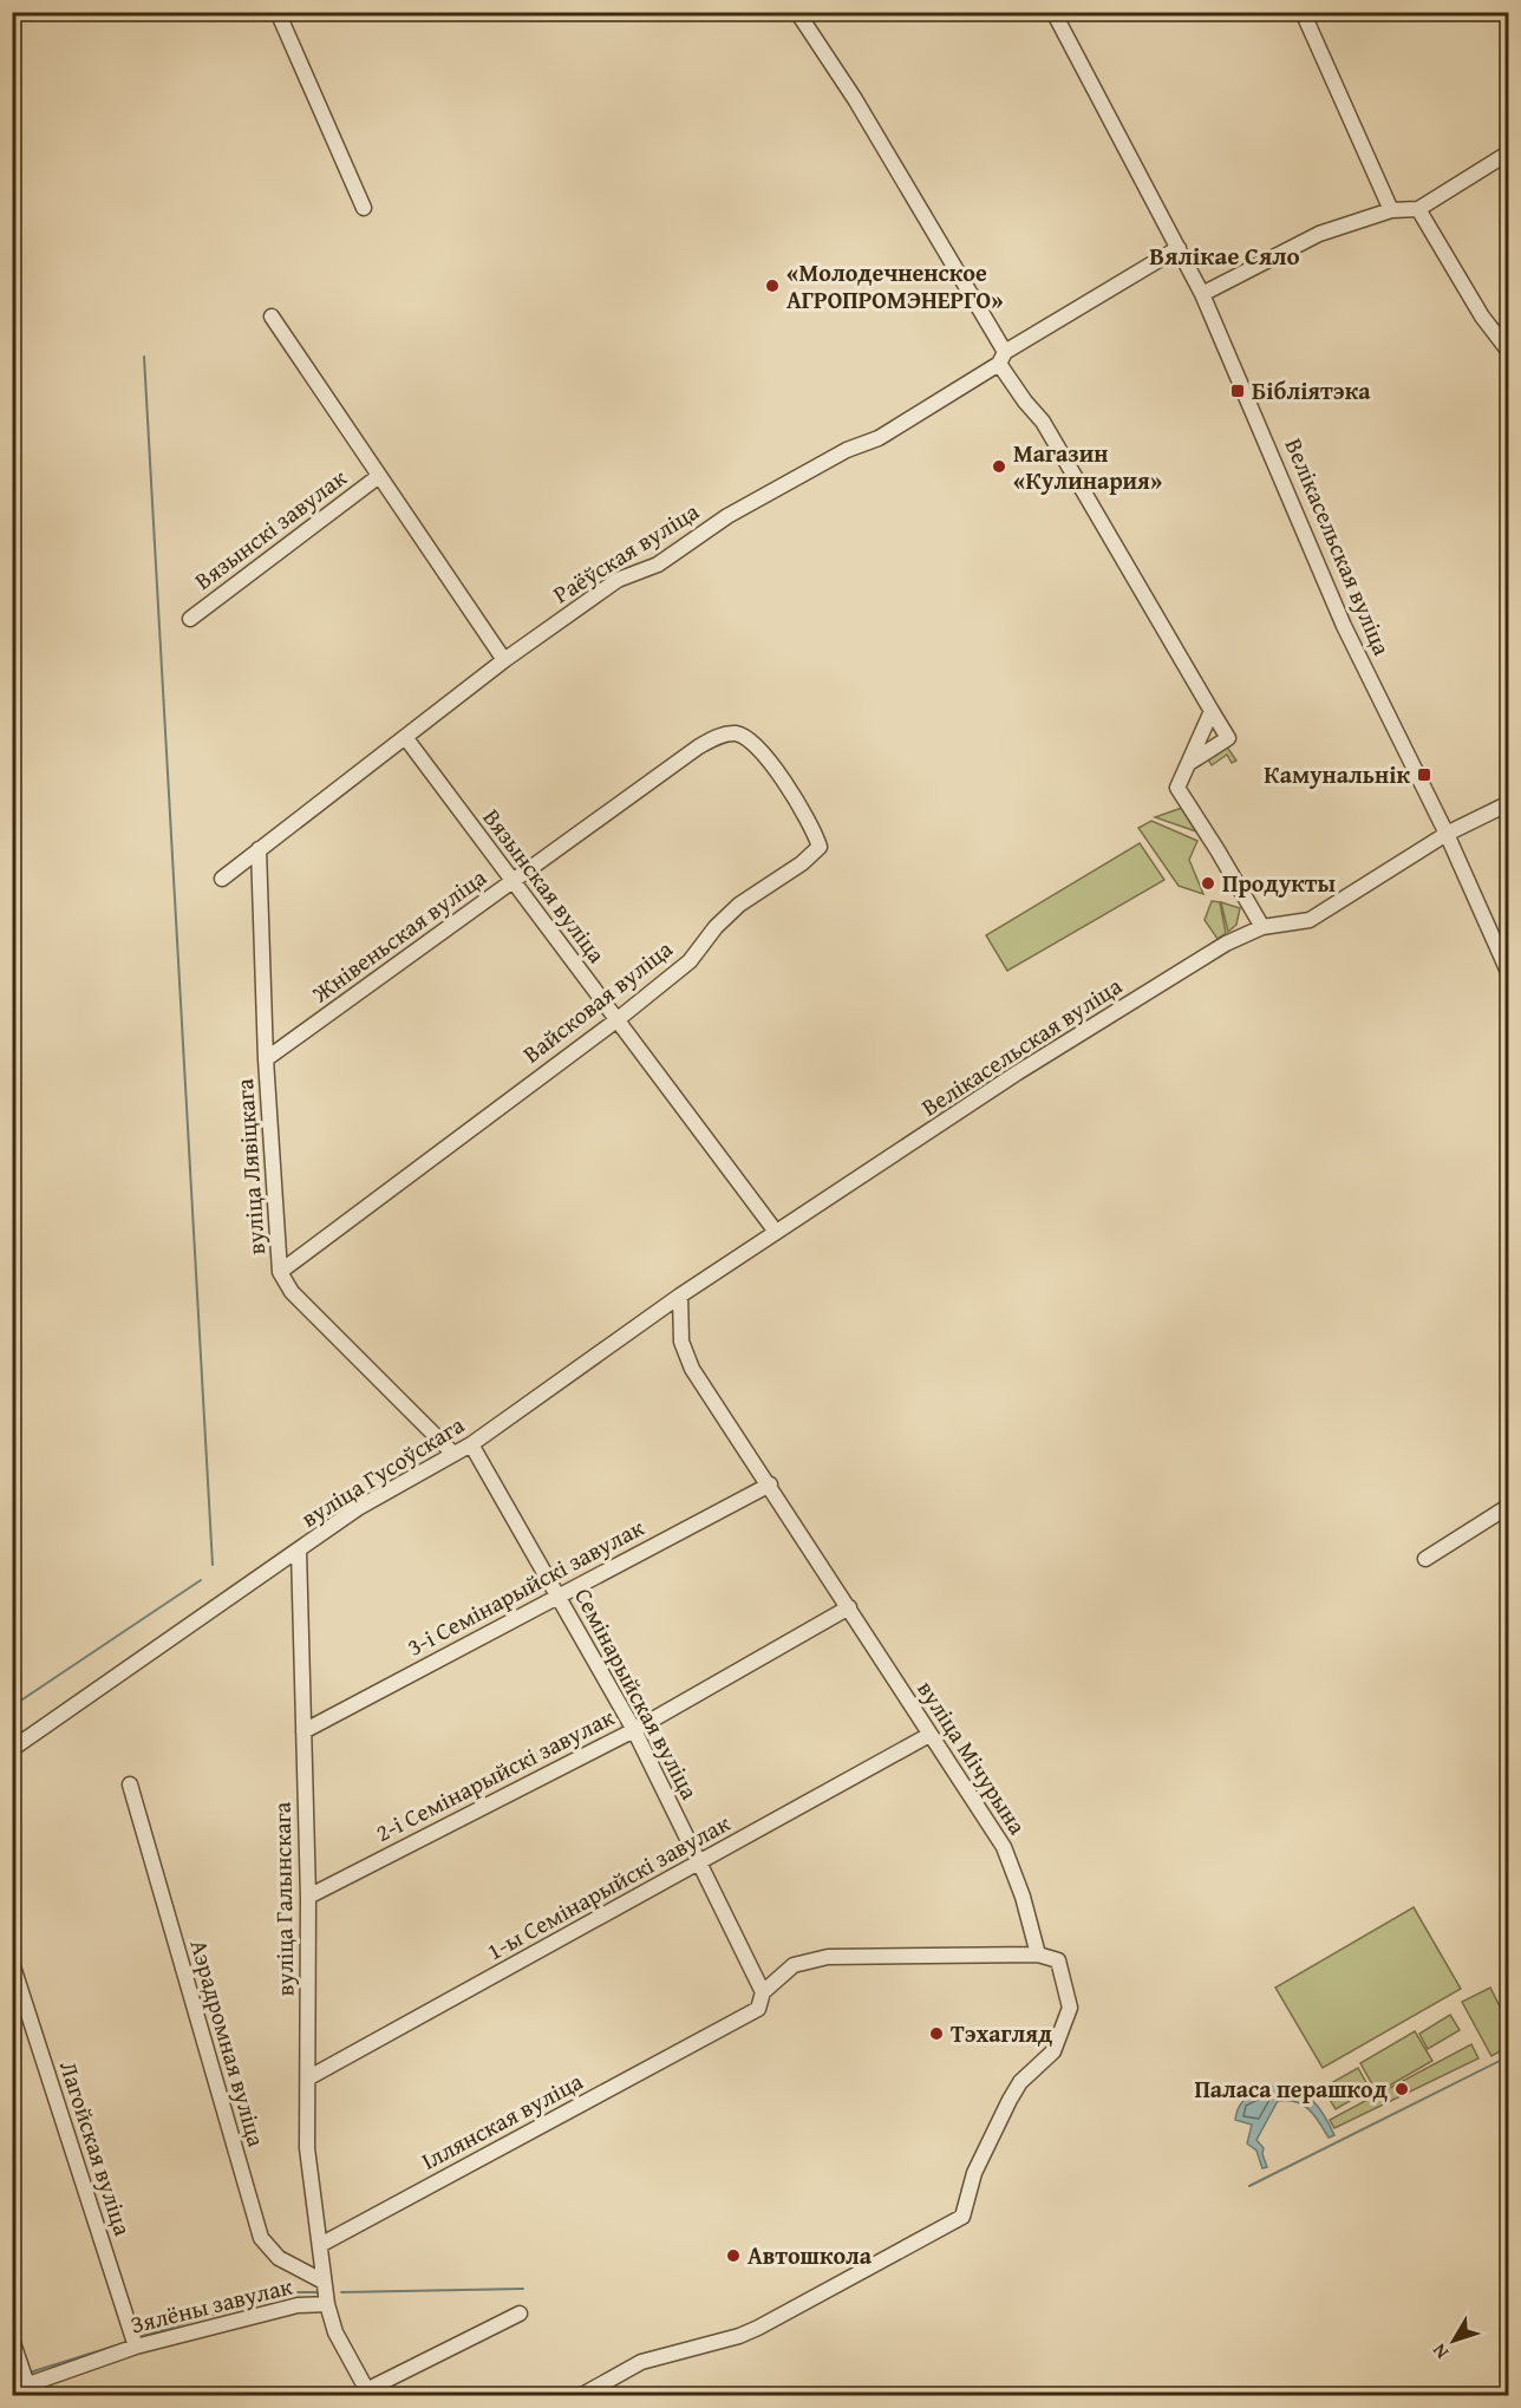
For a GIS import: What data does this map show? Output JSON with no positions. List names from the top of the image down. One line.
{"streets":{"street":["Вязынскі завулак","Велікасельская вуліца","Раёўская вуліца","Вязынская вуліца","Жнівеньская вуліца","Вайсковая вуліца","вуліца Лявіцкага","вуліца Гусоўскага","3-і Семінарыйскі завулак","Семінарыйская вуліца","вуліца Мічурына","2-і Семінарыйскі завулак","1-ы Семінарыйскі завулак","вуліца Галынскага","Аэрадромная вуліца","Іллянская вуліца","Лагойская вуліца","Зялёны завулак"]},"crossings":[["Велікасельская вуліца","Раёўская вуліца"],["Велікасельская вуліца","Вязынская вуліца"],["Велікасельская вуліца","вуліца Гусоўскага"],["Раёўская вуліца","Вязынская вуліца"],["Раёўская вуліца","вуліца Лявіцкага"],["Вязынская вуліца","Жнівеньская вуліца"],["Вязынская вуліца","Вайсковая вуліца"],["Вязынская вуліца","вуліца Гусоўскага"],["Жнівеньская вуліца","Вайсковая вуліца"],["Жнівеньская вуліца","вуліца Лявіцкага"],["Вайсковая вуліца","вуліца Лявіцкага"],["вуліца Лявіцкага","вуліца Гусоўскага"],["вуліца Гусоўскага","Семінарыйская вуліца"],["вуліца Гусоўскага","вуліца Мічурына"],["вуліца Гусоўскага","вуліца Галынскага"],["3-і Семінарыйскі завулак","Семінарыйская вуліца"],["3-і Семінарыйскі завулак","вуліца Мічурына"],["3-і Семінарыйскі завулак","вуліца Галынскага"],["Семінарыйская вуліца","2-і Семінарыйскі завулак"],["Семінарыйская вуліца","1-ы Семінарыйскі завулак"],["Семінарыйская вуліца","Іллянская вуліца"],["вуліца Мічурына","2-і Семінарыйскі завулак"],["вуліца Мічурына","1-ы Семінарыйскі завулак"],["2-і Семінарыйскі завулак","вуліца Галынскага"],["1-ы Семінарыйскі завулак","вуліца Галынскага"],["вуліца Галынскага","Іллянская вуліца"],["Лагойская вуліца","Зялёны завулак"]],"districts":["Вялікае Сяло"],"places":{"other":["«Молодечненское АГРОПРОМЭНЕРГО»","Магазин «Кулинария»","Продукты","Тэхагляд","Паласа перашкод","Автошкола"],"transit":["Бібліятэка","Камунальнік"]},"north":"bottom left"}
